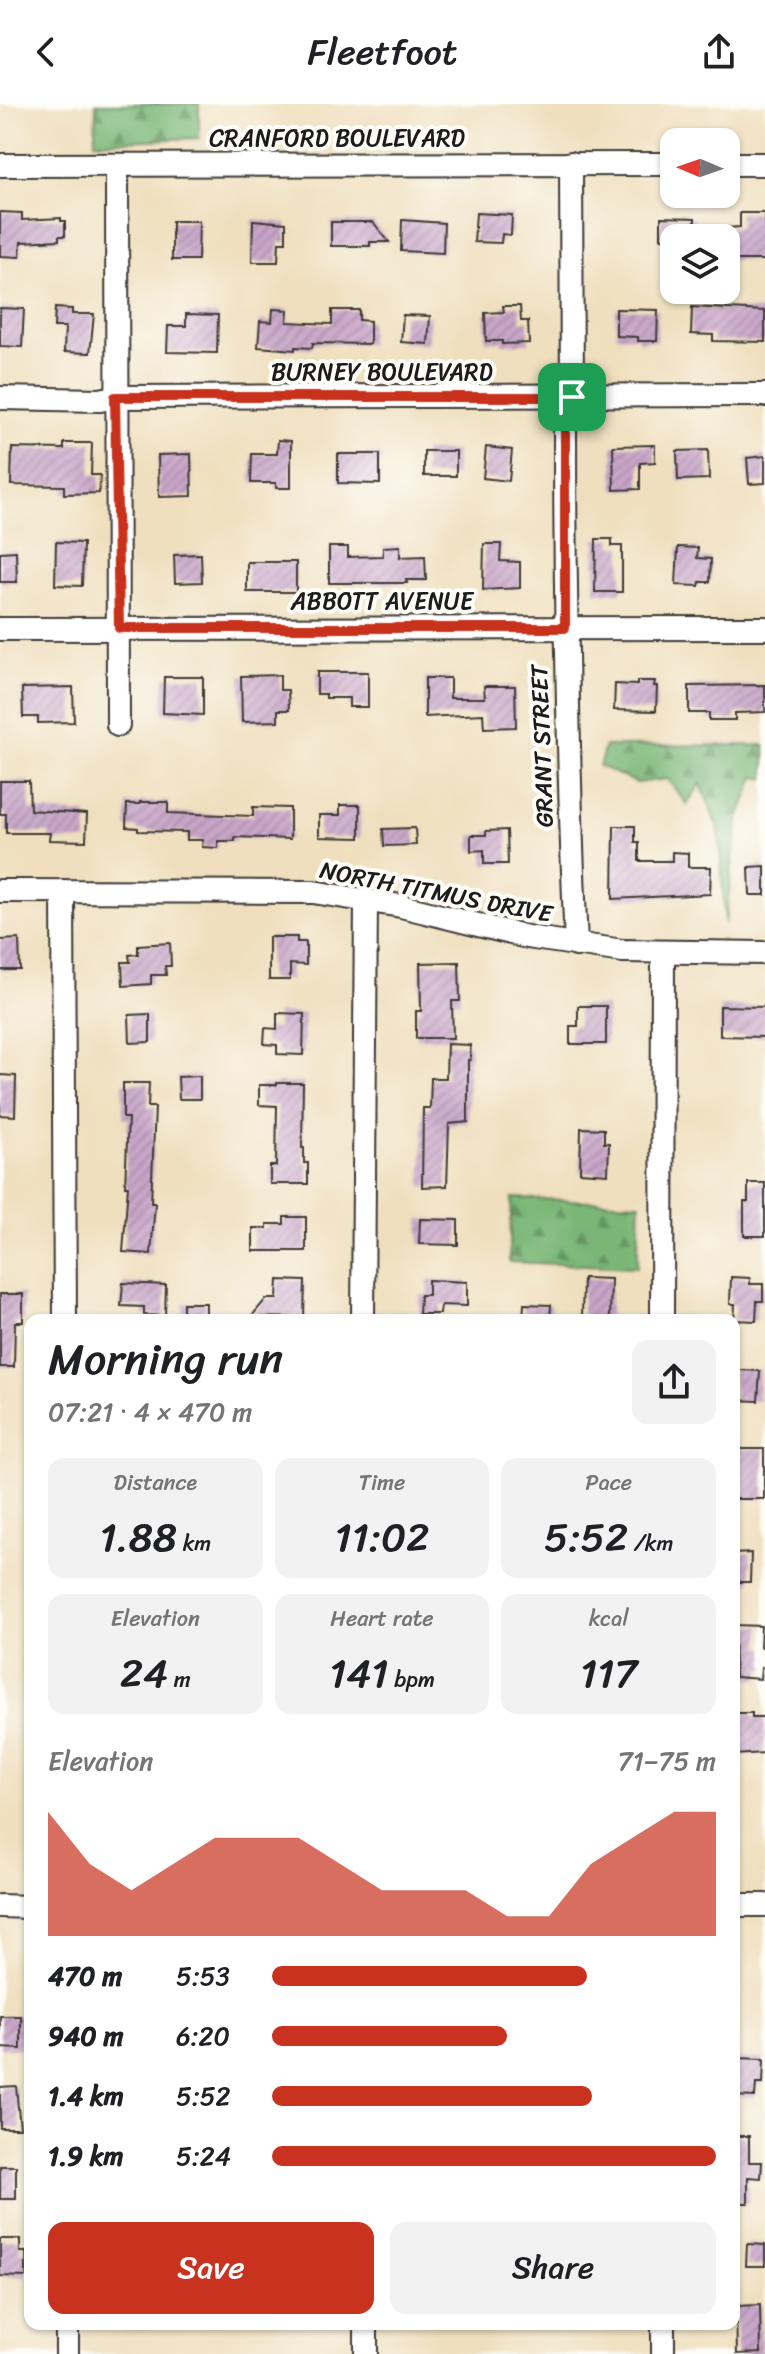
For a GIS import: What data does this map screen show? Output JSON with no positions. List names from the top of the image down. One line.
{"streets":{"street":["CRANFORD BOULEVARD","BURNEY BOULEVARD","ABBOTT AVENUE","GRANT STREET","NORTH TITMUS DRIVE"]},"crossings":[["CRANFORD BOULEVARD","GRANT STREET"],["BURNEY BOULEVARD","GRANT STREET"],["ABBOTT AVENUE","GRANT STREET"],["GRANT STREET","NORTH TITMUS DRIVE"]],"north":"left","page":{"header":"Fleetfoot","heading":["Morning run","07:21 · 4 × 470 m"],"stats":[["Distance","1.88 km"],["Time","11:02"],["Pace","5:52 /km"],["Elevation","24 m"],["Heart rate","141 bpm"],["kcal","117"]],"chart":["Elevation","71–75 m"],"list":[{"name":"470 m","note":"5:53"},{"name":"940 m","note":"6:20"},{"name":"1.4 km","note":"5:52"},{"name":"1.9 km","note":"5:24"}],"buttons":["Save","Share"]}}
